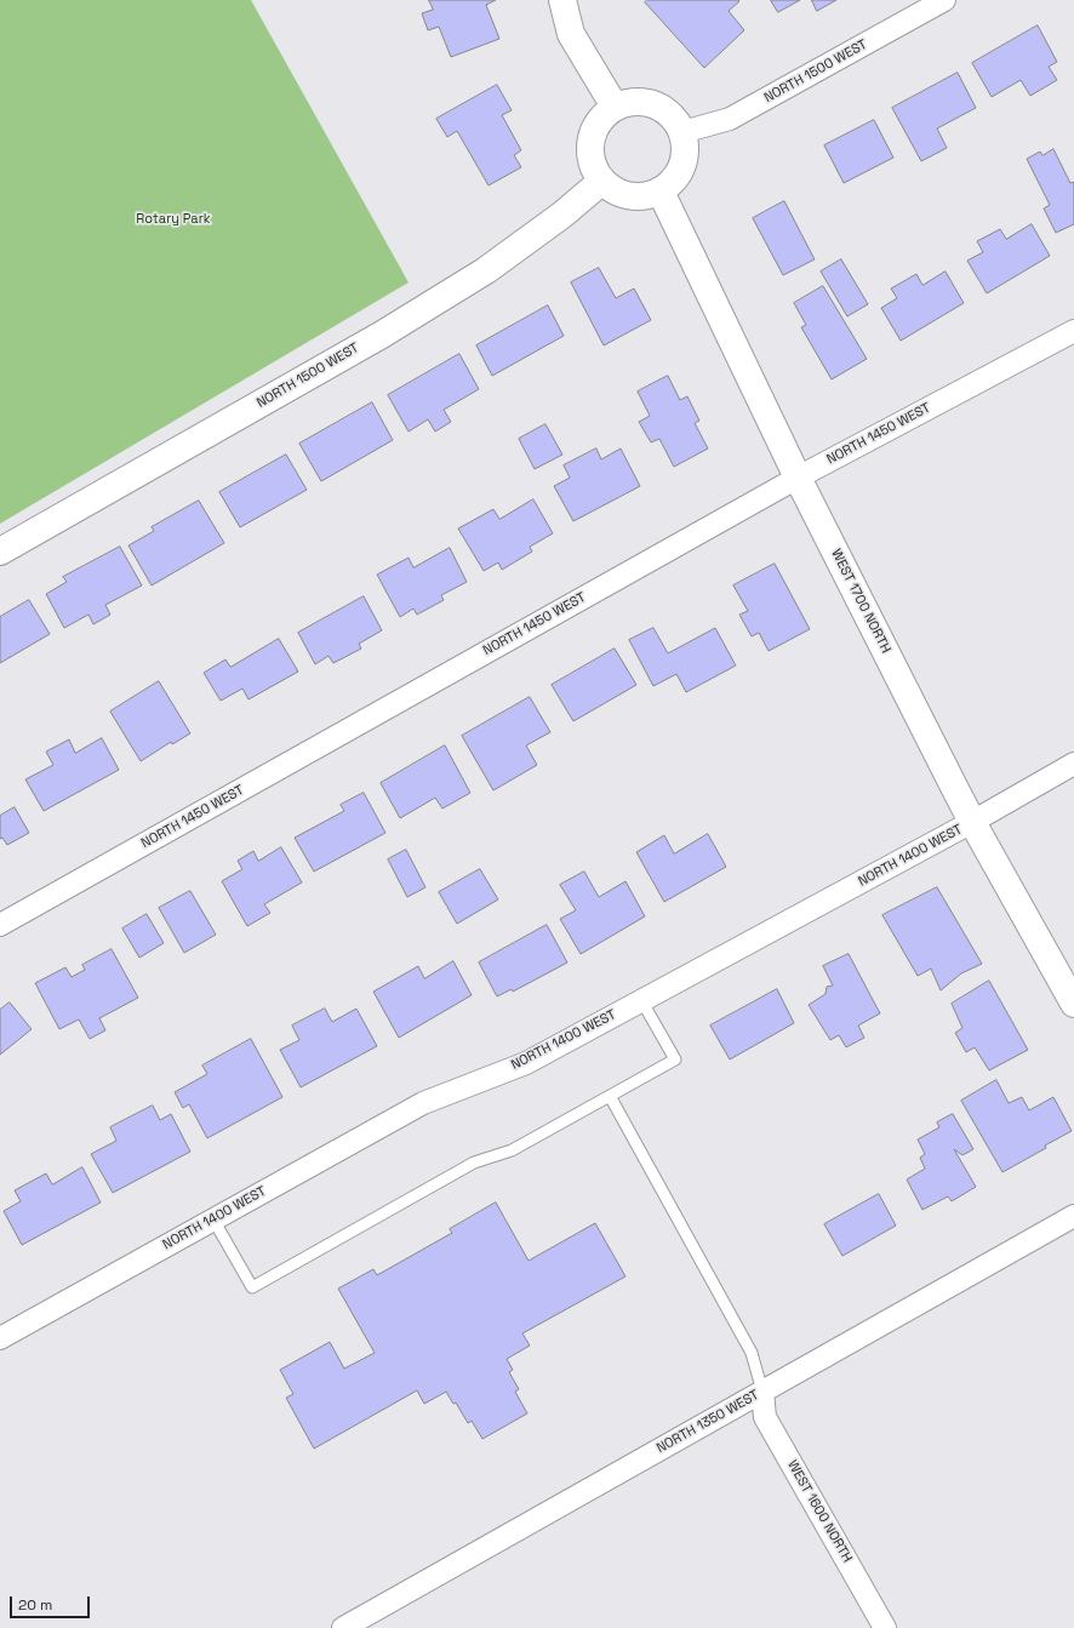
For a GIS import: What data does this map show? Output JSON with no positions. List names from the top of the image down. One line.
{"streets":{"street":["NORTH 1500 WEST","NORTH 1450 WEST","WEST 1700 NORTH","NORTH 1400 WEST","NORTH 1350 WEST","WEST 1600 NORTH"]},"crossings":[["NORTH 1500 WEST","WEST 1700 NORTH"],["NORTH 1450 WEST","WEST 1700 NORTH"],["WEST 1700 NORTH","NORTH 1400 WEST"],["NORTH 1350 WEST","WEST 1600 NORTH"]],"parks":["Rotary Park"],"scale_bar":"20 m"}
